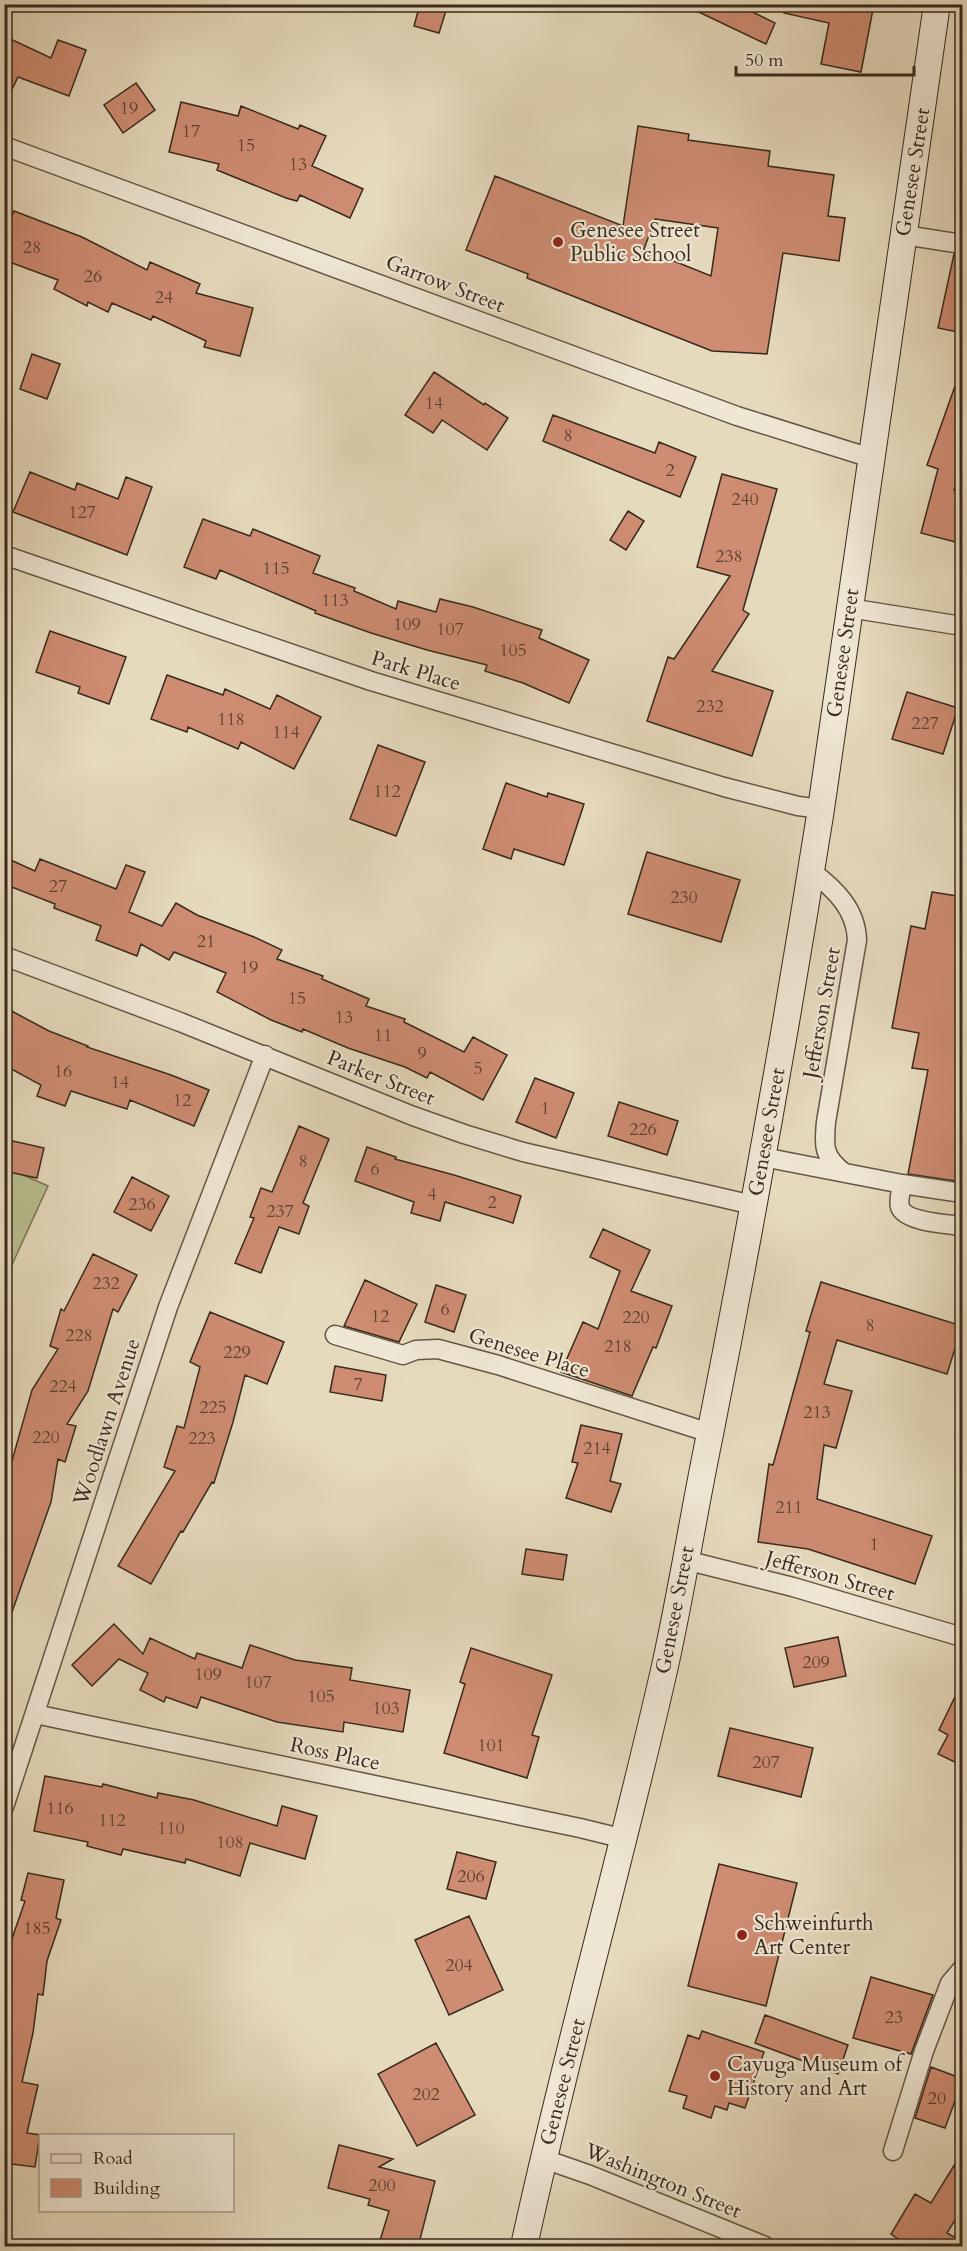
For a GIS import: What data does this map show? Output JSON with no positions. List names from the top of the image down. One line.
{"streets":{"main road":["Genesee Street"],"street":["Garrow Street","Park Place","Jefferson Street","Parker Street","Genesee Place","Woodlawn Avenue","Ross Place","Washington Street"]},"crossings":[["Genesee Street","Garrow Street"],["Genesee Street","Park Place"],["Genesee Street","Jefferson Street"],["Genesee Street","Parker Street"],["Genesee Street","Genesee Place"],["Genesee Street","Ross Place"],["Genesee Street","Washington Street"],["Parker Street","Woodlawn Avenue"],["Woodlawn Avenue","Ross Place"]],"places":["Genesee Street Public School","Schweinfurth Art Center","Cayuga Museum of History and Art"],"house_numbers":["19","17","15","13","28","26","24","14","8","2","240","127","238","115","113","109","107","105","232","118","227","114","112","27","230","21","19","15","13","11","9","5","16","14","12","1","226","8","6","4","2","236","237","232","6","12","220","8","228","218","229","7","224","225","213","220","223","214","211","1","209","109","107","105","103","101","207","116","112","110","108","206","185","204","23","202","20","200"],"legend":["Road","Building"],"scale_bar":"50 m"}
